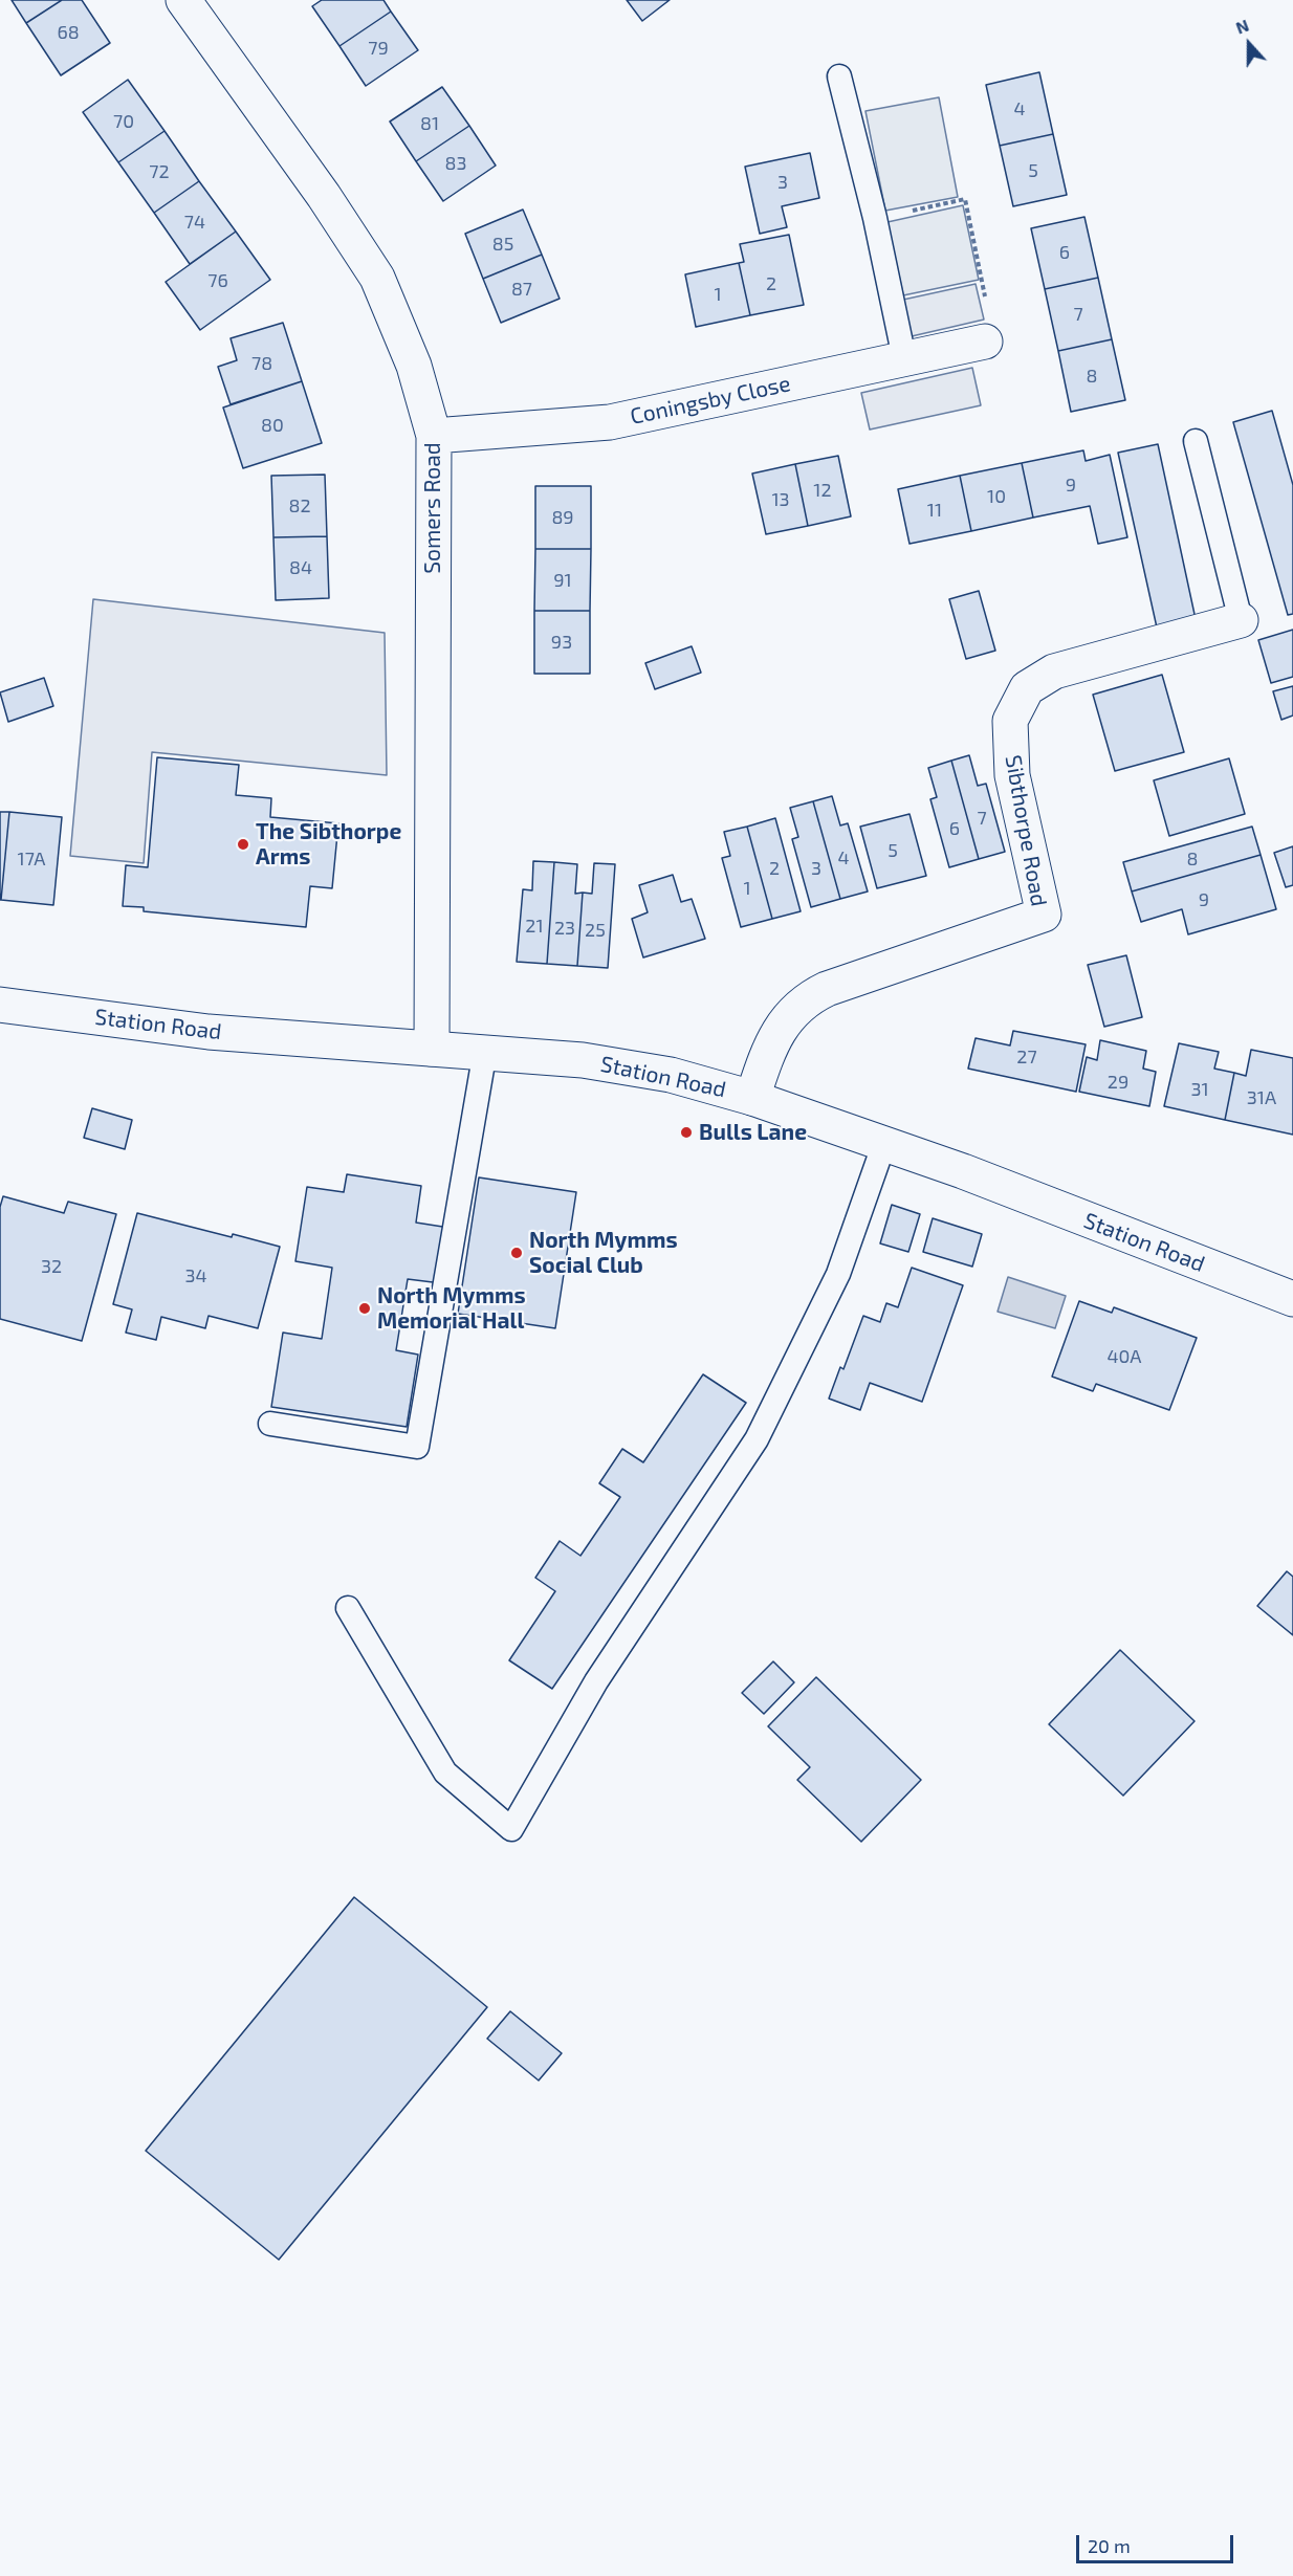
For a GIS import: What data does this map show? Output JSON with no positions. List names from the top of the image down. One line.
{"streets":{"street":["Coningsby Close","Somers Road","Sibthorpe Road","Station Road"]},"crossings":[["Coningsby Close","Somers Road"],["Somers Road","Station Road"],["Sibthorpe Road","Station Road"]],"places":["The Sibthorpe Arms","Bulls Lane","North Mymms Social Club","North Mymms Memorial Hall"],"house_numbers":["68","79","4","70","81","83","5","72","3","74","85","6","76","2","87","1","7","78","8","80","9","12","10","13","82","11","89","84","91","93","7","6","5","4","17A","8","2","3","1","9","21","23","25","27","29","31","31A","32","34","40A"],"scale_bar":"20 m","north":"top"}
